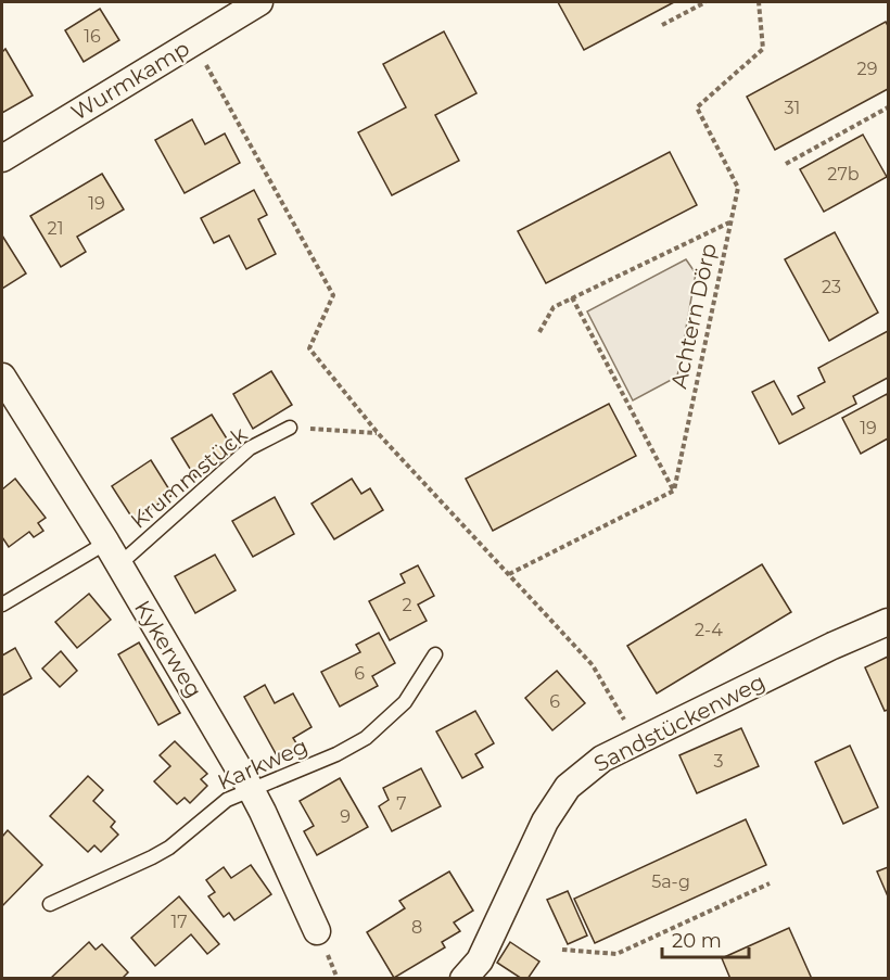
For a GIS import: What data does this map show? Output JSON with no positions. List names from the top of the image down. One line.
{"streets":{"street":["Wurmkamp","Kykerweg","Sandstückenweg"],"lane":["Krummstück","Karkweg"],"path":["Achtern Dörp"]},"crossings":[["Krummstück","Kykerweg"],["Kykerweg","Karkweg"]],"house_numbers":["16","29","31","27b","19","21","23","19","2","2-4","6","6","3","7","9","5a-g","17","8"],"scale_bar":"20 m"}
